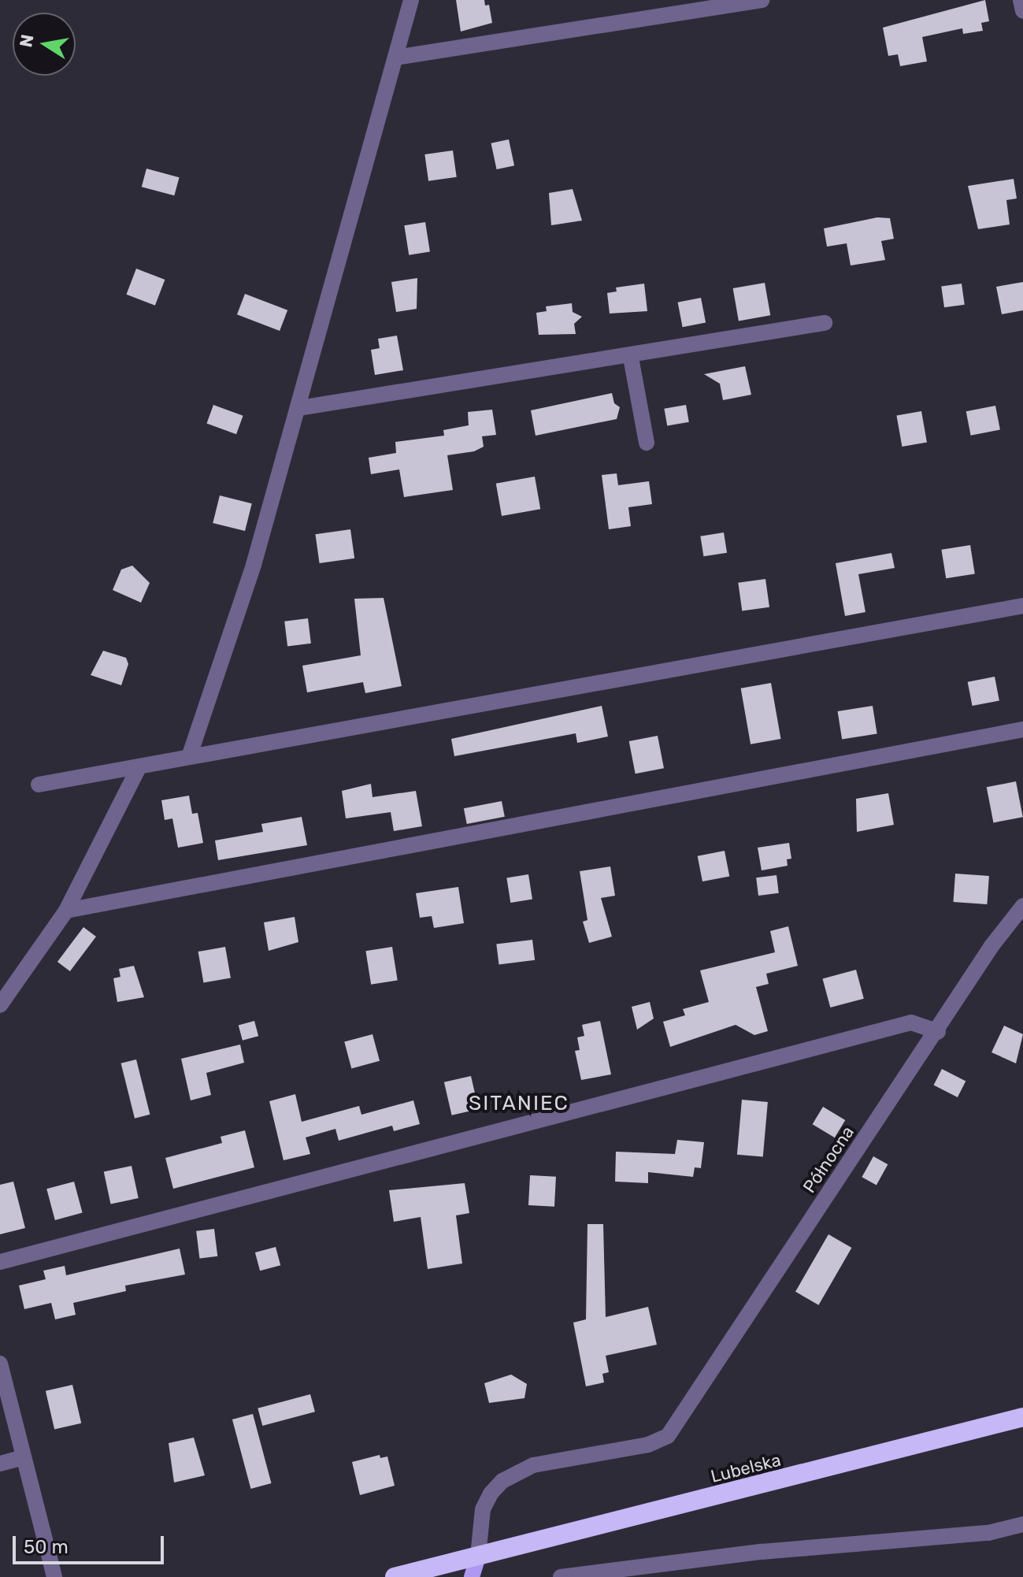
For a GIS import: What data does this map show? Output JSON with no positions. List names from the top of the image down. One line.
{"streets":{"highway":["Lubelska"],"street":["Północna"]},"crossings":[["Północna","Lubelska"]],"districts":["SITANIEC"],"scale_bar":"50 m","north":"left"}
